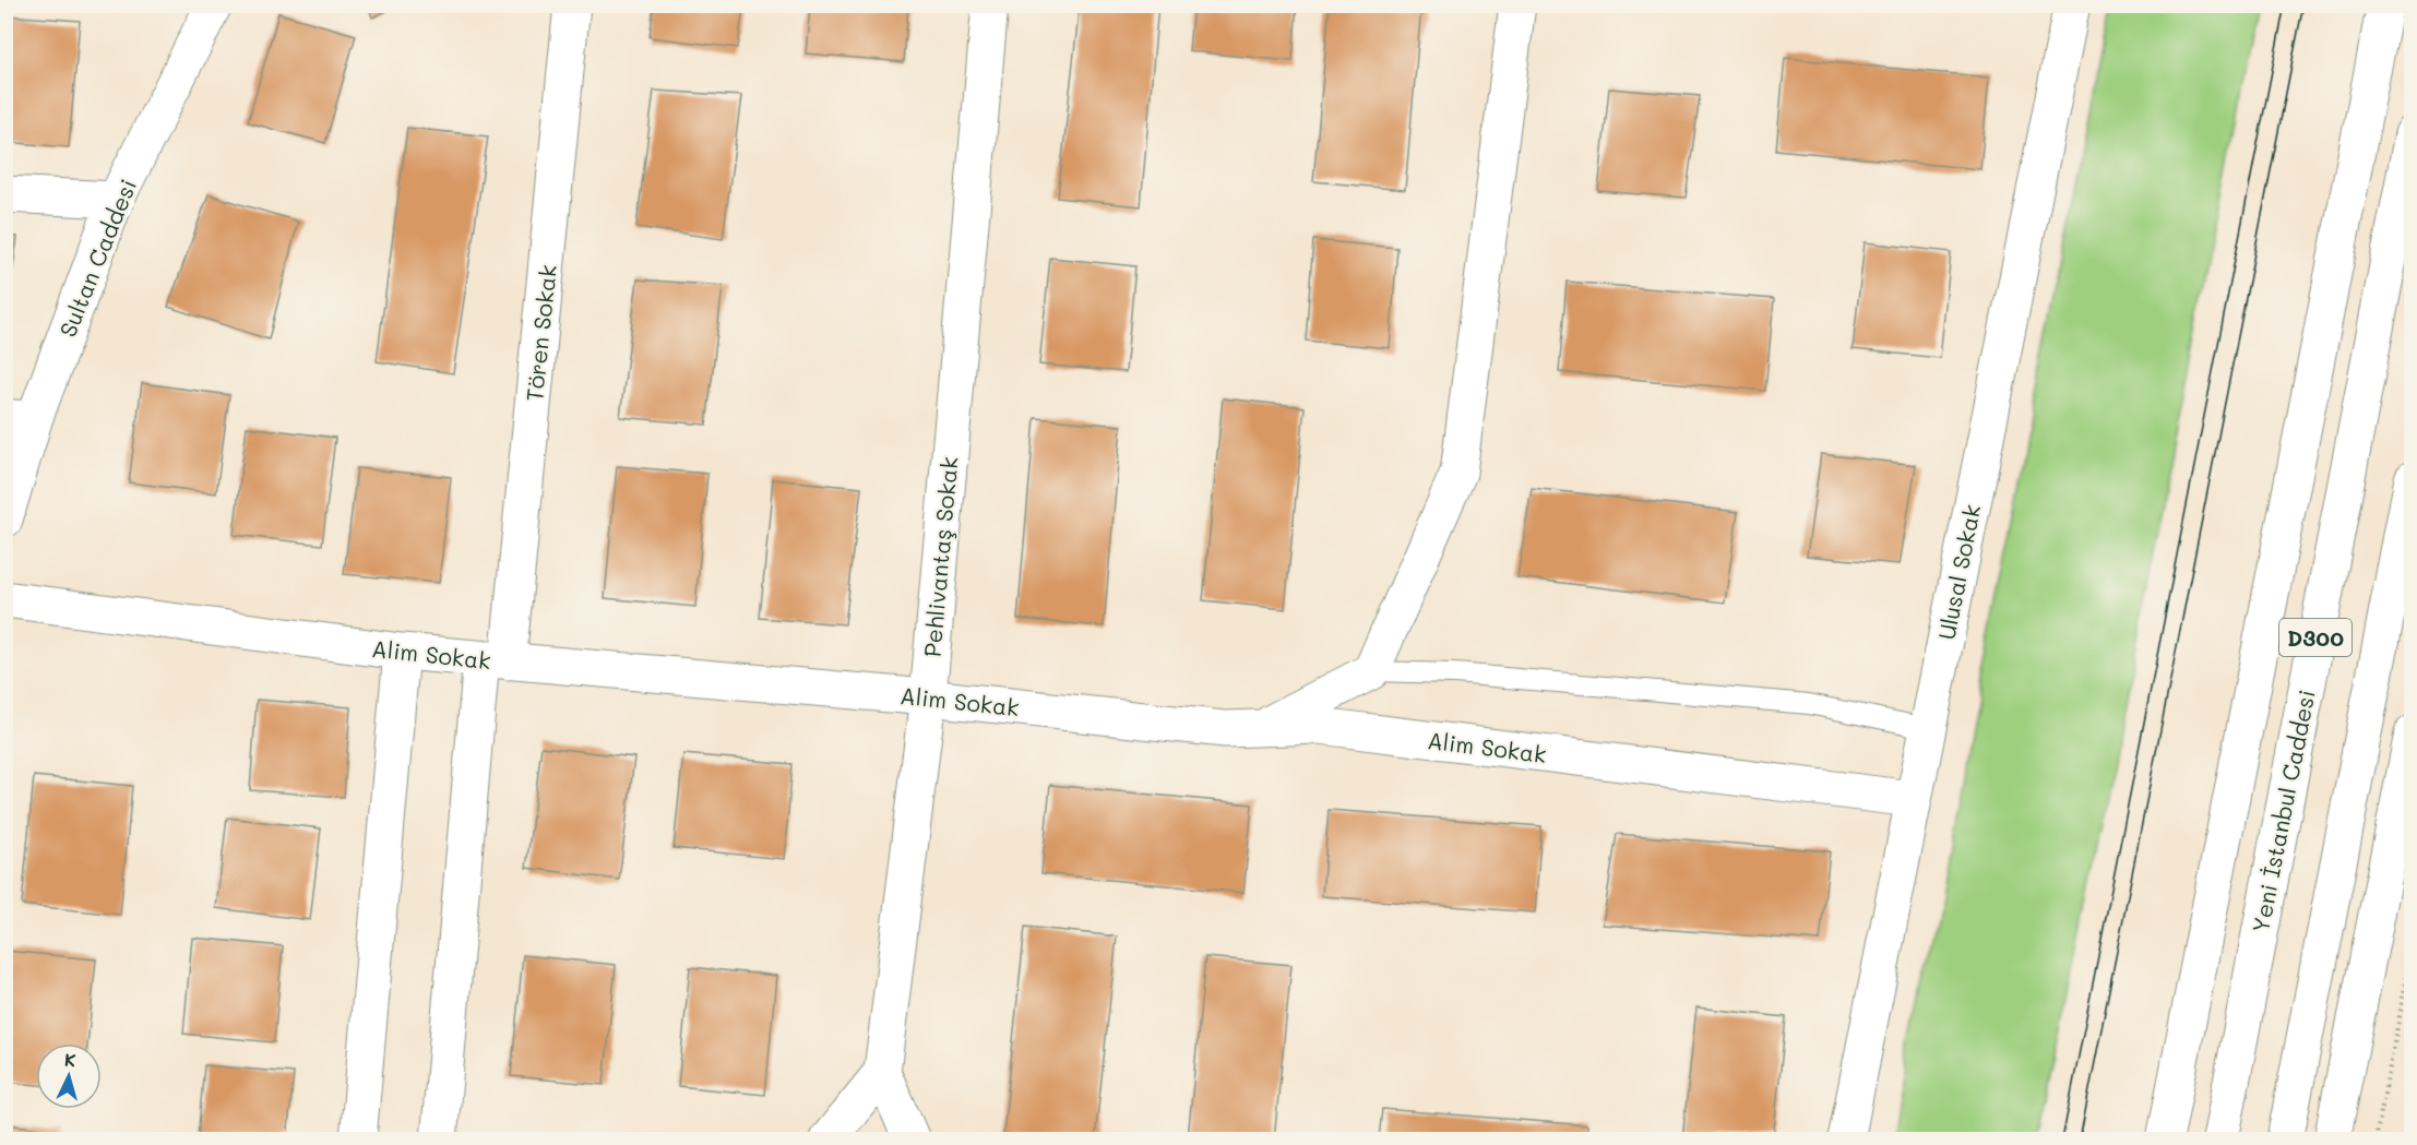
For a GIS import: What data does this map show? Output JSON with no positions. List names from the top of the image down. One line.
{"streets":{"main road":["Sultan Caddesi","Tören Sokak","Pehlivantaş Sokak","Ulusal Sokak","D300","Alim Sokak","Yeni İstanbul Caddesi"]},"crossings":[["Tören Sokak","Alim Sokak"],["Pehlivantaş Sokak","Alim Sokak"],["Ulusal Sokak","Alim Sokak"]],"north":"top"}
